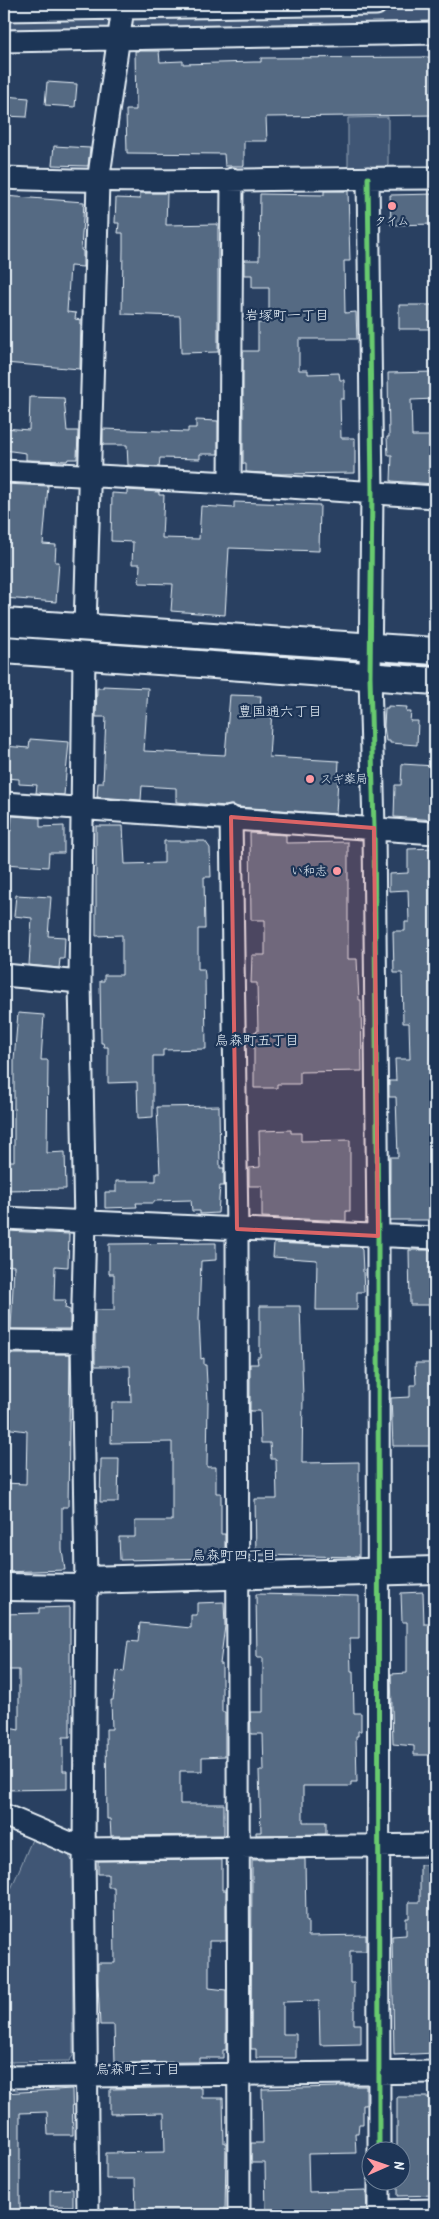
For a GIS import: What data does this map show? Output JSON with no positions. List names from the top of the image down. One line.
{"districts":["岩塚町一丁目","豊国通六丁目","烏森町五丁目","烏森町四丁目","烏森町三丁目"],"places":["タイム","スギ薬局","い和志"],"north":"right"}
